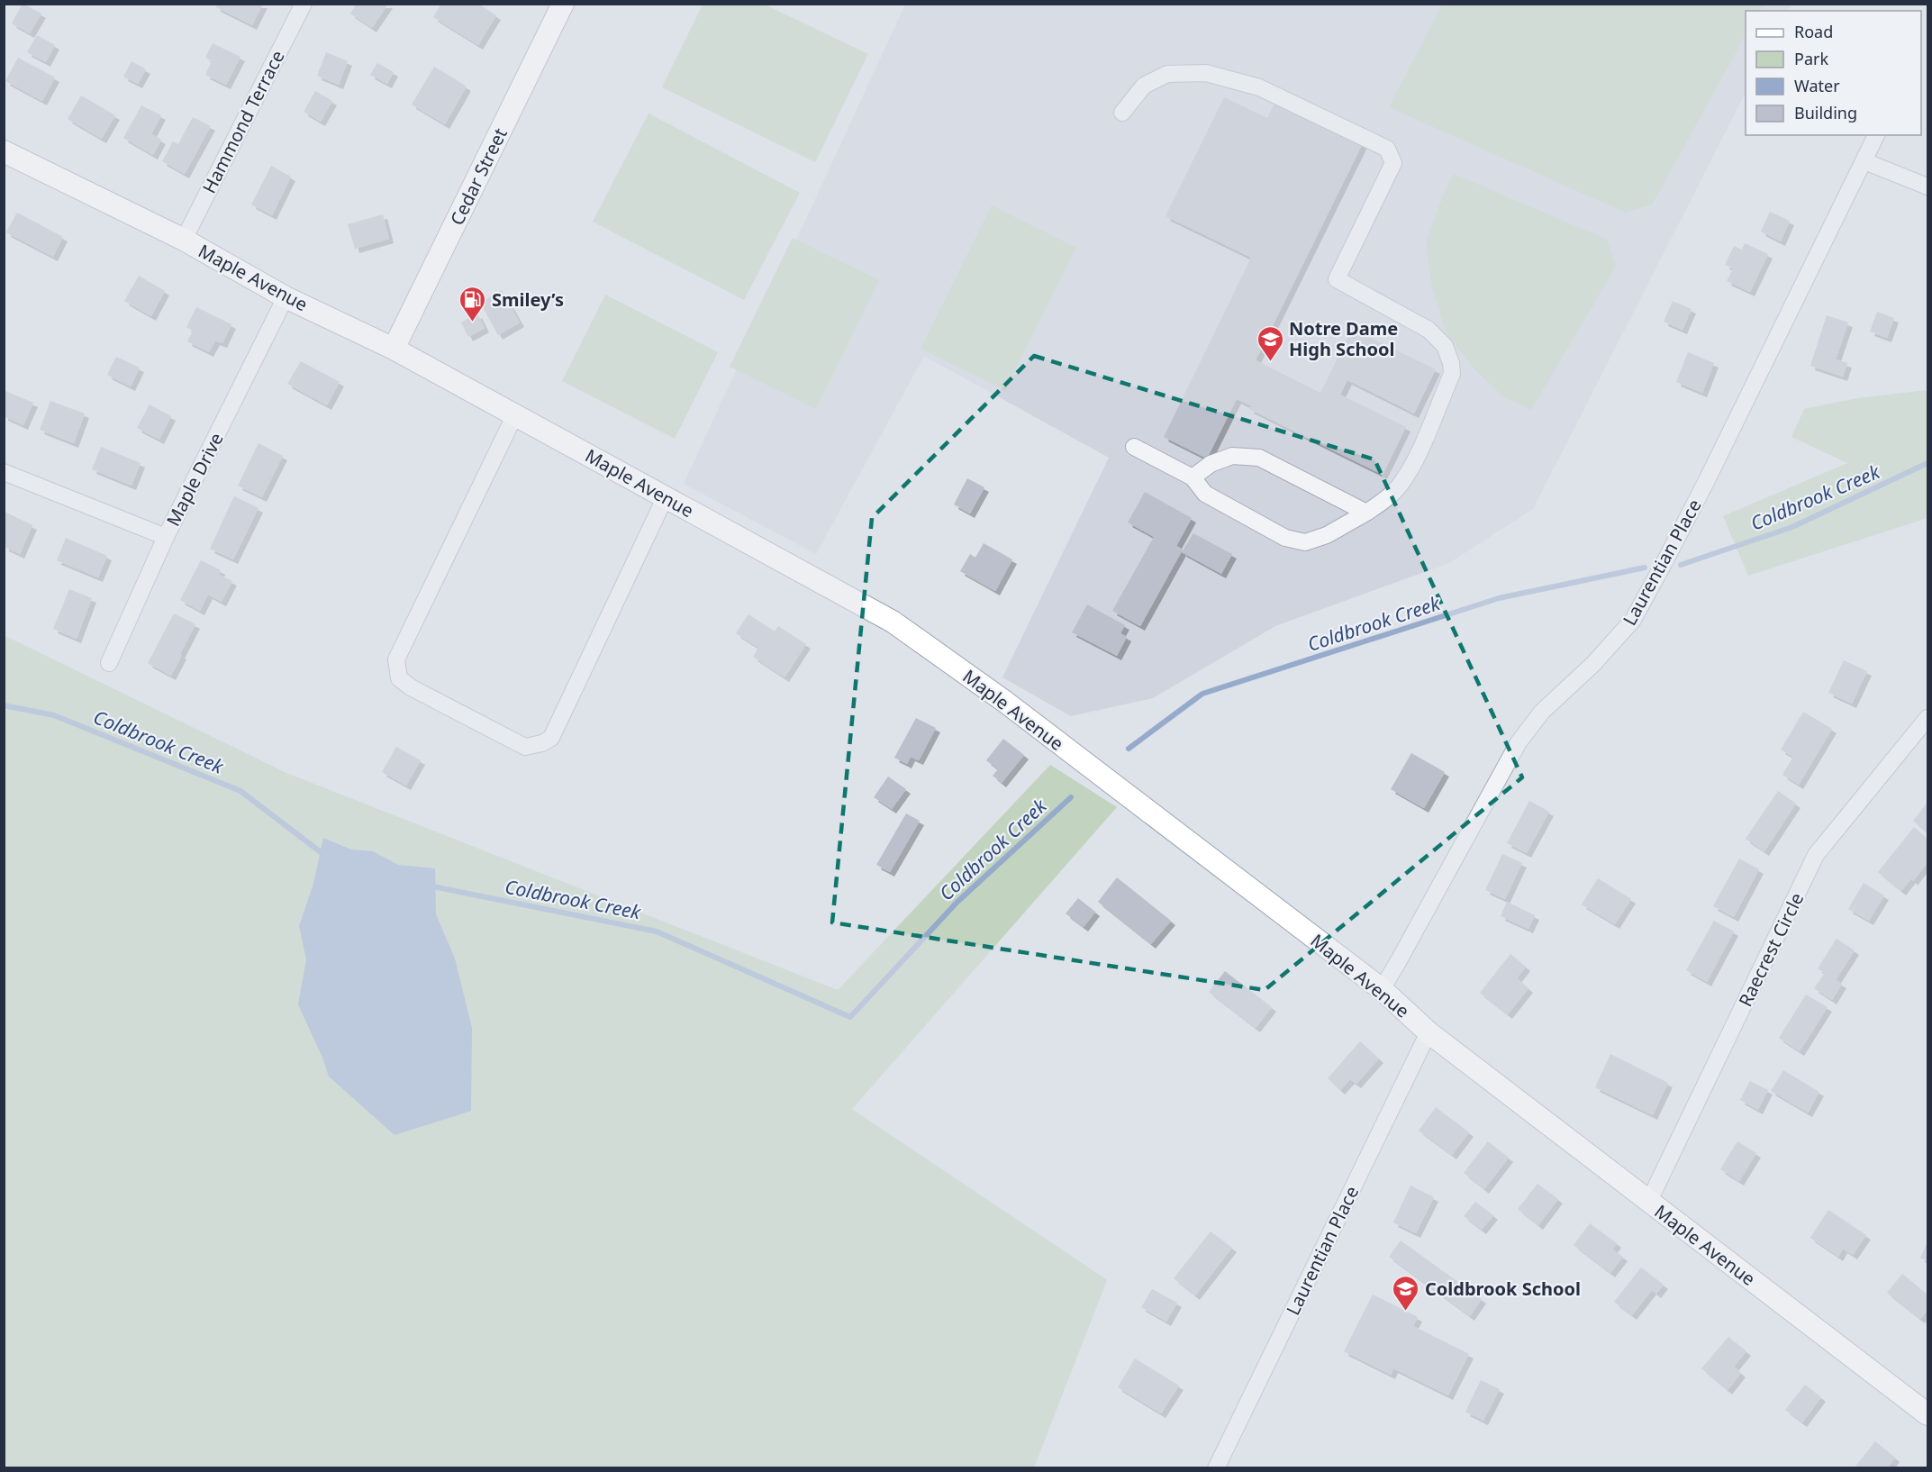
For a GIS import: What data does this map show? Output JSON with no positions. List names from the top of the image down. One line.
{"streets":{"main road":["Cedar Street","Maple Avenue"],"street":["Hammond Terrace","Maple Drive","Laurentian Place","Raecrest Circle"]},"crossings":[["Hammond Terrace","Maple Avenue"],["Cedar Street","Maple Avenue"],["Maple Avenue","Maple Drive"],["Maple Avenue","Laurentian Place"],["Maple Avenue","Raecrest Circle"]],"water":["Coldbrook Creek"],"places":{"fuel station":["Smiley’s"],"school or university":["Notre Dame High School","Coldbrook School"]},"legend":["Road","Park","Water","Building"]}
